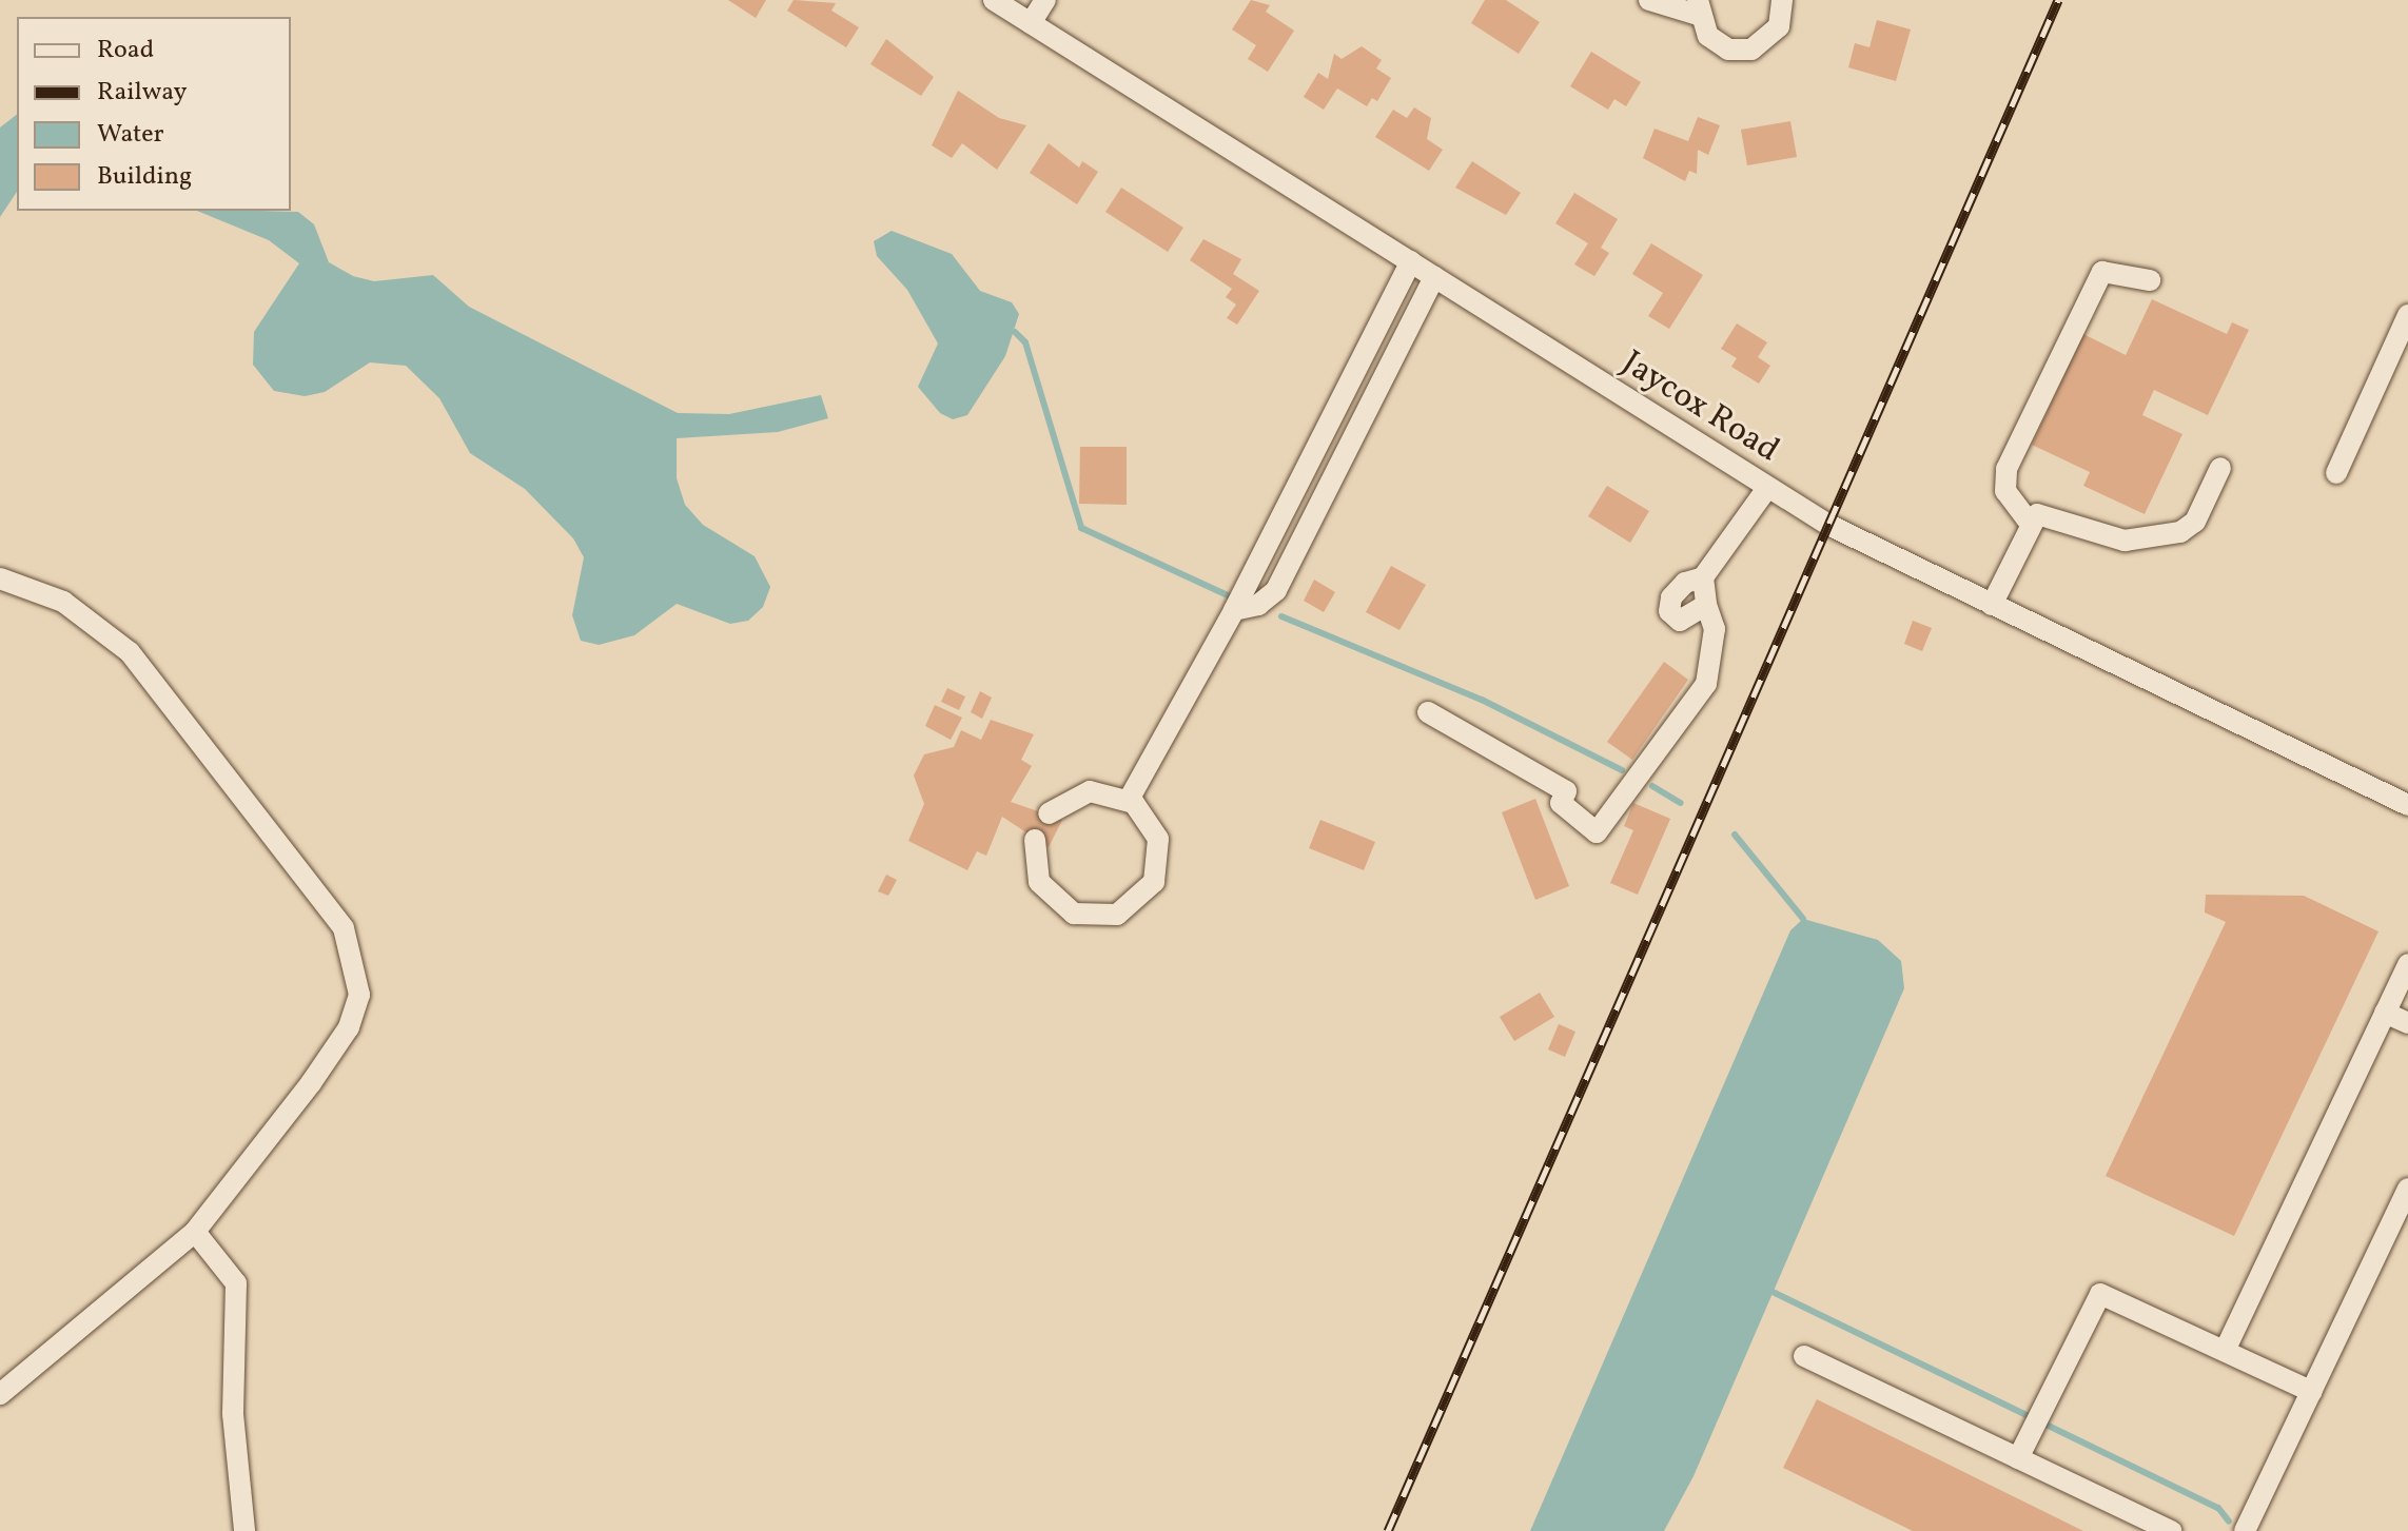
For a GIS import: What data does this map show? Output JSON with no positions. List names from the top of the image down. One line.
{"streets":{"street":["Jaycox Road"]},"legend":["Road","Railway","Water","Building"]}
